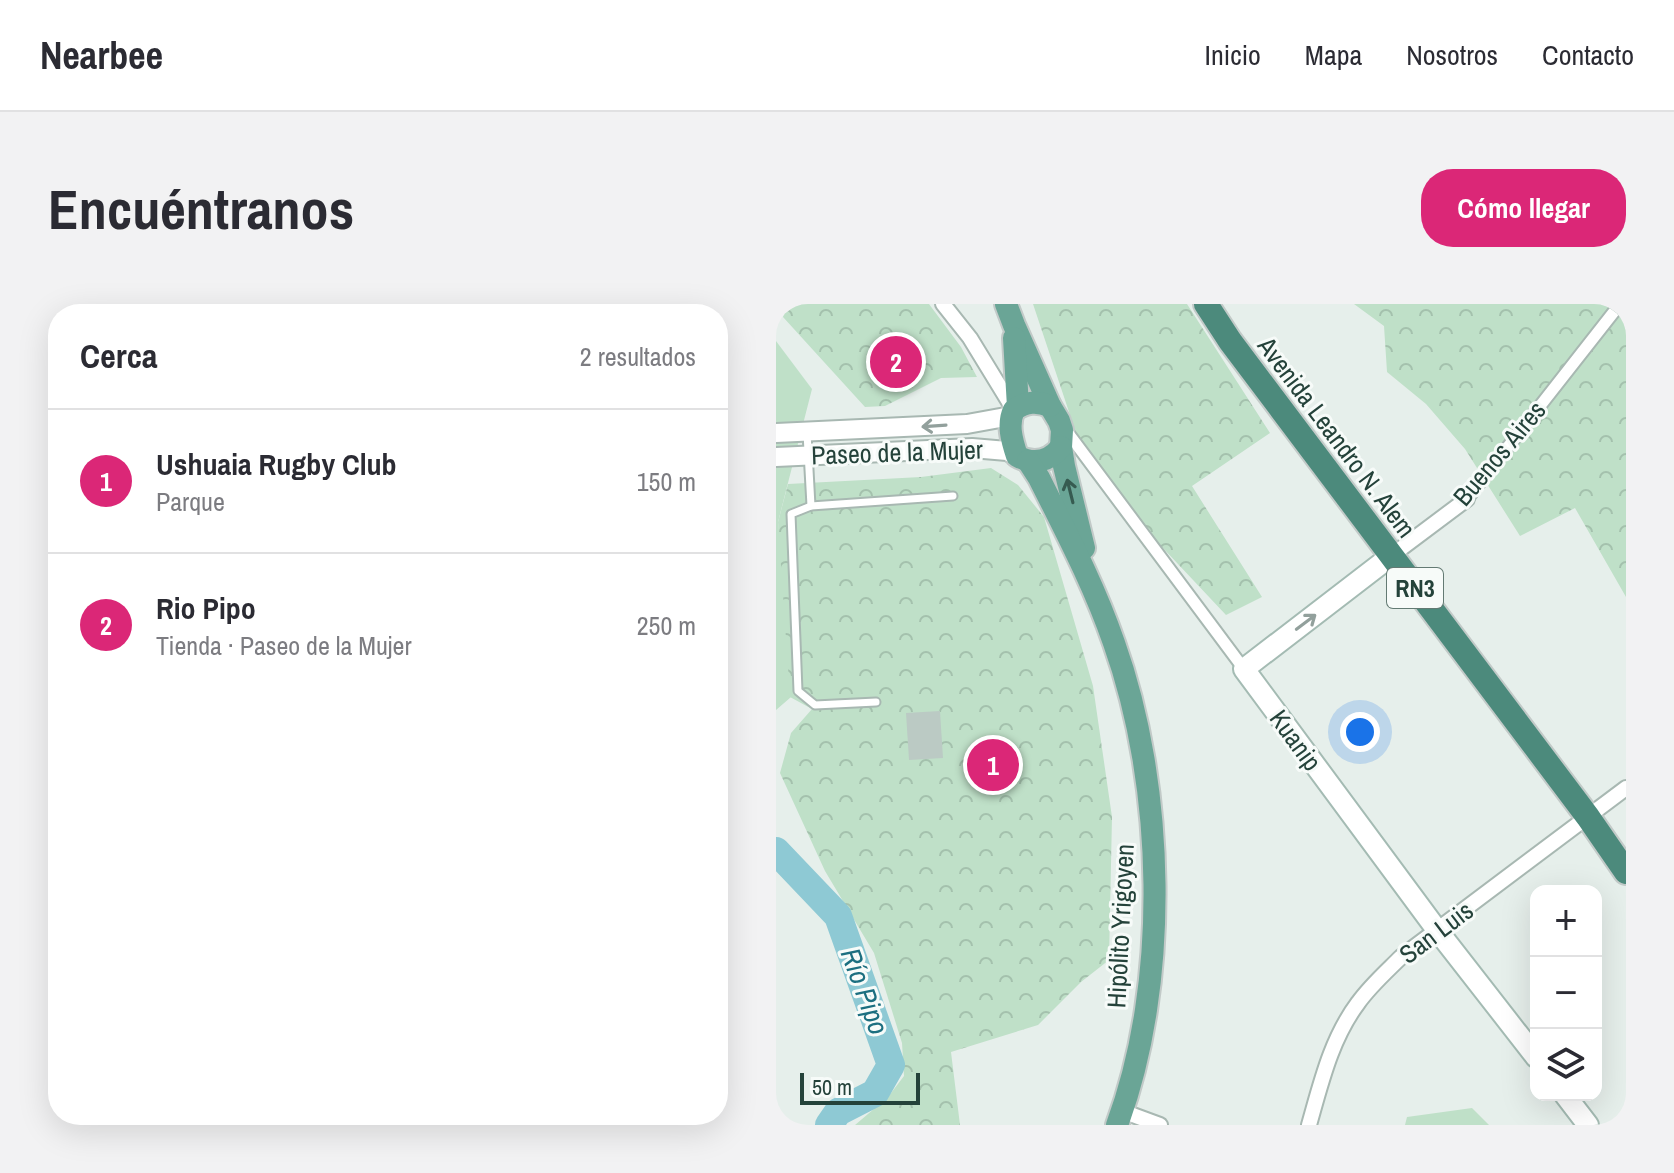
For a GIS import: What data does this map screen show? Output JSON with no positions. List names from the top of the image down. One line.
{"streets":{"highway":["Avenida Leandro N. Alem","RN3"],"main road":["Buenos Aires","Kuanip","Hipólito Yrigoyen"],"street":["Paseo de la Mujer","San Luis"]},"crossings":[["Avenida Leandro N. Alem","Buenos Aires"],["Avenida Leandro N. Alem","San Luis"],["Paseo de la Mujer","Kuanip"],["Paseo de la Mujer","Hipólito Yrigoyen"],["Buenos Aires","Kuanip"],["Kuanip","Hipólito Yrigoyen"],["Kuanip","San Luis"]],"one_way":["Buenos Aires"],"water":["Río Pipo"],"scale_bar":"50 m","page":{"header":"Nearbee","nav":["Inicio","Mapa","Nosotros","Contacto"],"buttons":"Cómo llegar","title":"Encuéntranos","heading":["Cerca","2 resultados"],"pins":["2","1"],"list":[{"mark":"1","name":"Ushuaia Rugby Club","note":"Parque","value":"150 m"},{"mark":"2","name":"Rio Pipo","note":"Tienda · Paseo de la Mujer","value":"250 m"}],"map_buttons":["+","−"],"scale":"50 m"}}
